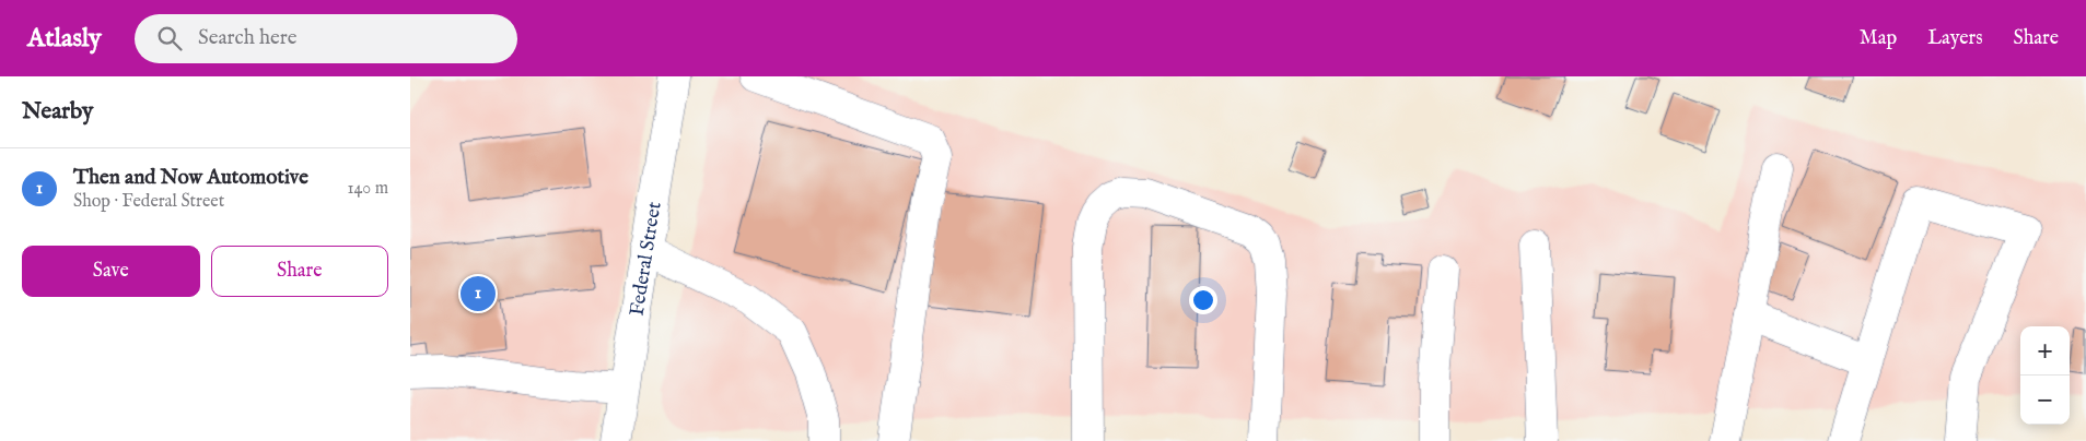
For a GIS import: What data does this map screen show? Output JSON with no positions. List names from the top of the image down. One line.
{"streets":{"street":["Federal Street"]},"page":{"header":"Atlasly","search":"Search here","nav":["Map","Layers","Share"],"heading":"Nearby","list":[{"mark":"1","name":"Then and Now Automotive","note":"Shop · Federal Street","value":"140 m"}],"buttons":["Save","Share"],"pins":"1","map_buttons":["+","−"]}}
